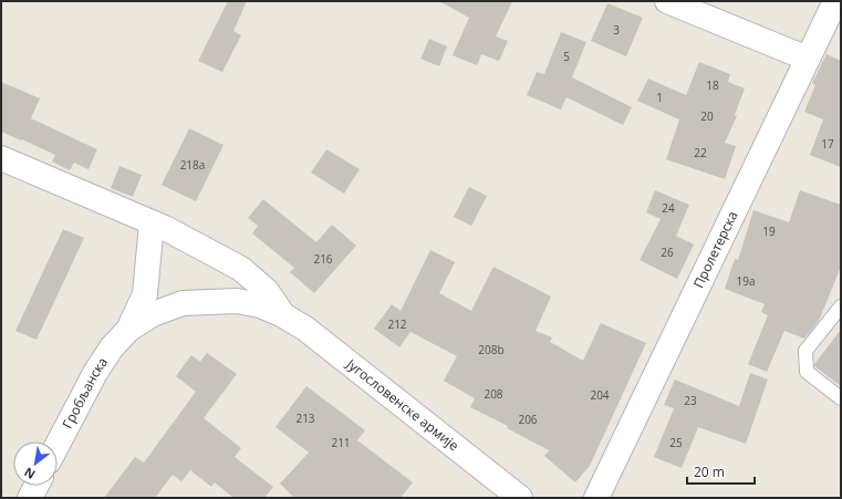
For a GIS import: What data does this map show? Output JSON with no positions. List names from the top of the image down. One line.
{"streets":{"street":["Пролетерска","Гробљанска","Југословенске армије"]},"crossings":[["Гробљанска","Југословенске армије"]],"house_numbers":["3","5","18","1","20","17","22","218a","24","19","26","216","19a","212","208b","208","204","23","213","206","211","25"],"scale_bar":"20 m","north":"bottom left"}
